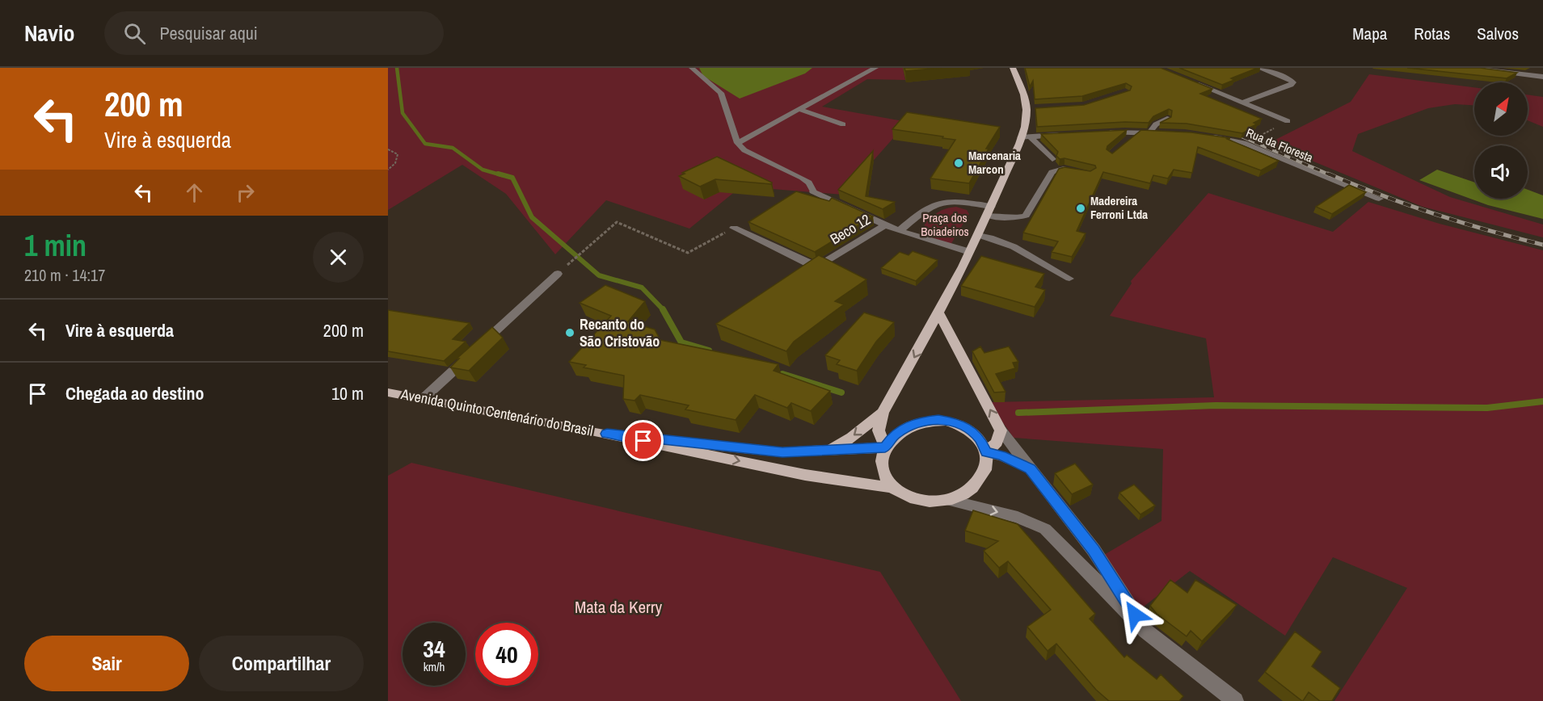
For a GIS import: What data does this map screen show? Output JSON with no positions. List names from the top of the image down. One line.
{"streets":{"main road":["Avenida Quinto Centenário do Brasil"],"street":["Rua da Floresta","Beco 12"]},"parks":["Praça dos Boiadeiros","Mata da Kerry"],"places":["Marcenaria Marcon","Madereira Ferroni Ltda","Recanto do São Cristovão"],"north":"top right","page":{"header":"Navio","search":"Pesquisar aqui","nav":["Mapa","Rotas","Salvos"],"turn":["200 m","Vire à esquerda"],"heading":["1 min","210 m · 14:17"],"list":[{"name":"Vire à esquerda","value":"200 m"},{"name":"Chegada ao destino","value":"10 m"}],"speed":"34 km/h","limit":"40","buttons":["Sair","Compartilhar"]}}
